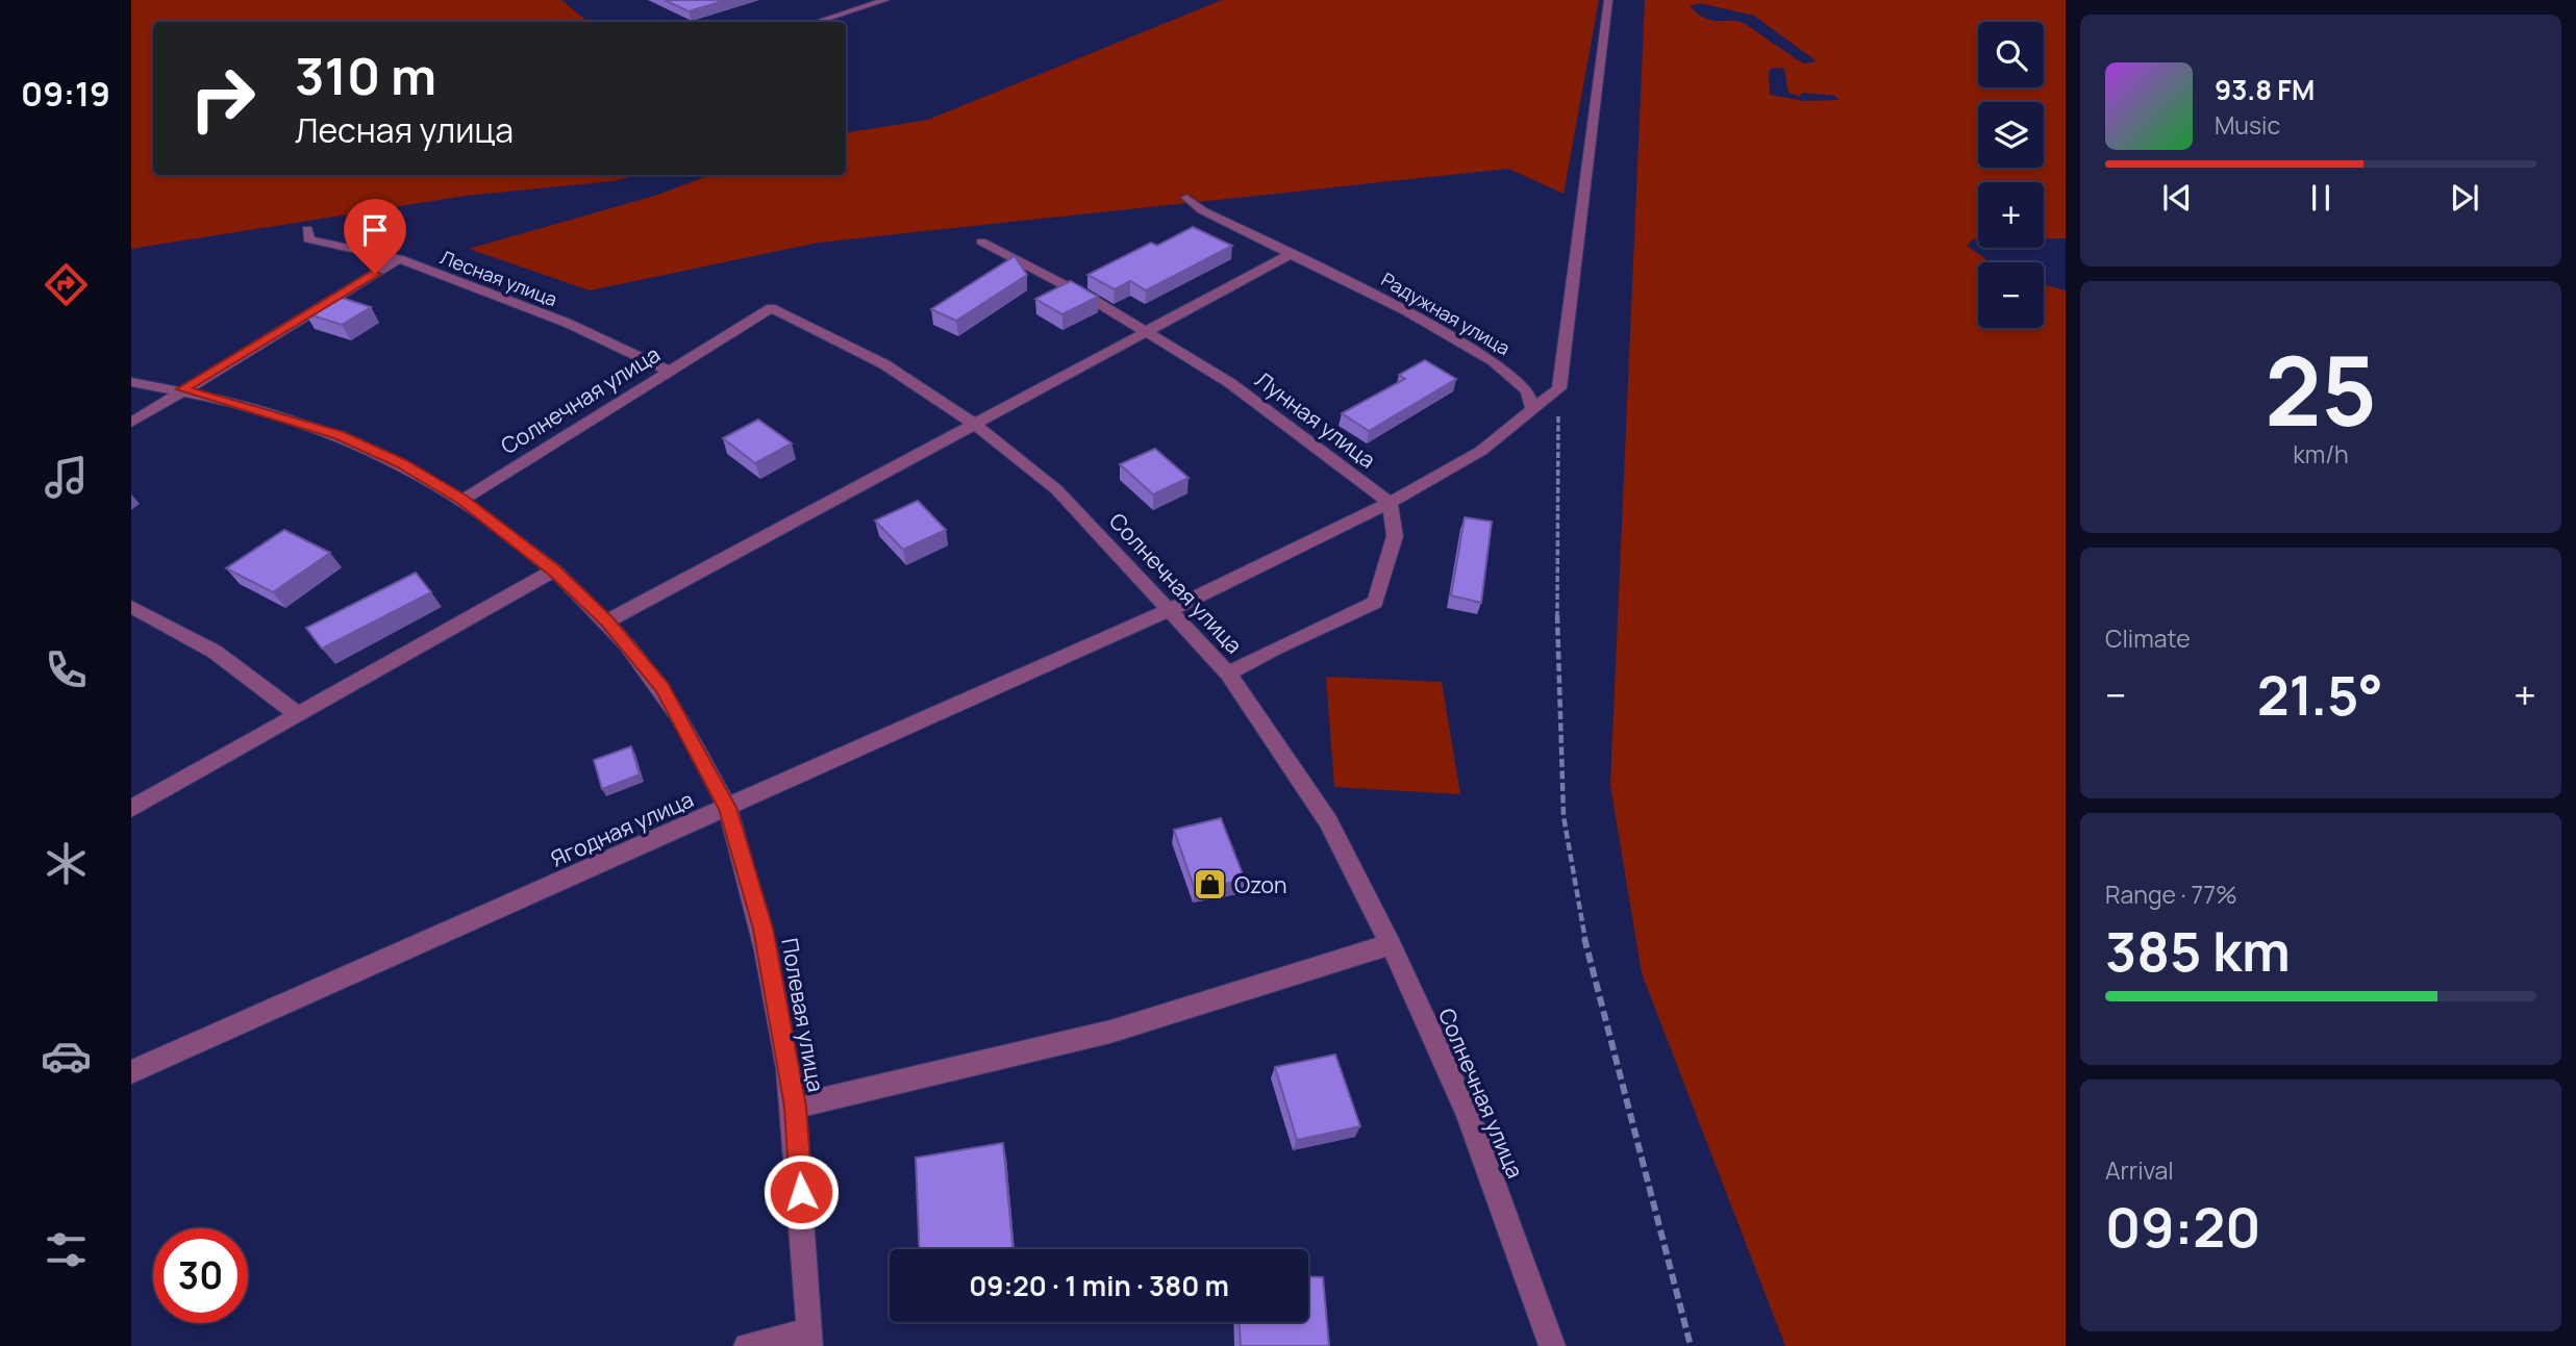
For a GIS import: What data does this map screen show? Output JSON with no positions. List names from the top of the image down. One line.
{"streets":{"street":["Лесная улица","Радужная улица","Солнечная улица","Лунная улица","Ягодная улица","Полевая улица"]},"crossings":[["Лесная улица","Солнечная улица"],["Солнечная улица","Ягодная улица"],["Солнечная улица","Полевая улица"],["Ягодная улица","Полевая улица"]],"places":{"shop":["Ozon"]},"page":{"tabs":"09:19","map_buttons":["+","−"],"turn":["310 m","Лесная улица"],"song":["93.8 FM","Music"],"tile":[["25","km/h"],"Climate",["Range · 77%","385 km"],["Arrival","09:20"]],"heat":["−","21.5°","+"],"limit":"30","trip":"09:20 · 1 min · 380 m"}}
